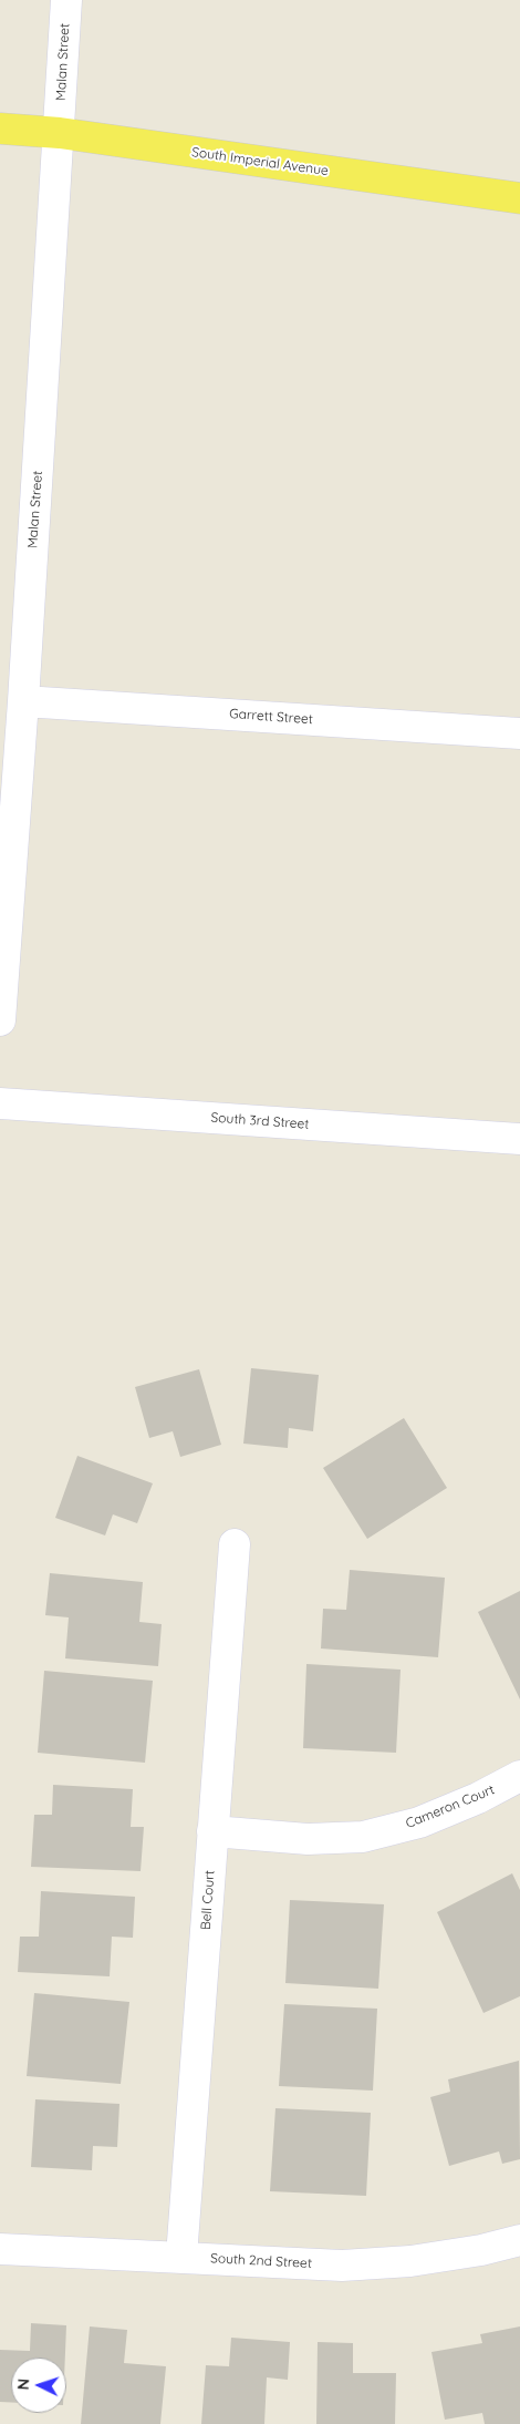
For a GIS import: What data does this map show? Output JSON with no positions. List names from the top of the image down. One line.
{"streets":{"main road":["South Imperial Avenue"],"street":["Malan Street","Garrett Street","South 3rd Street","Cameron Court","Bell Court","South 2nd Street"]},"crossings":[["Malan Street","South Imperial Avenue"],["Malan Street","Garrett Street"],["Cameron Court","Bell Court"],["Bell Court","South 2nd Street"]],"north":"left"}
